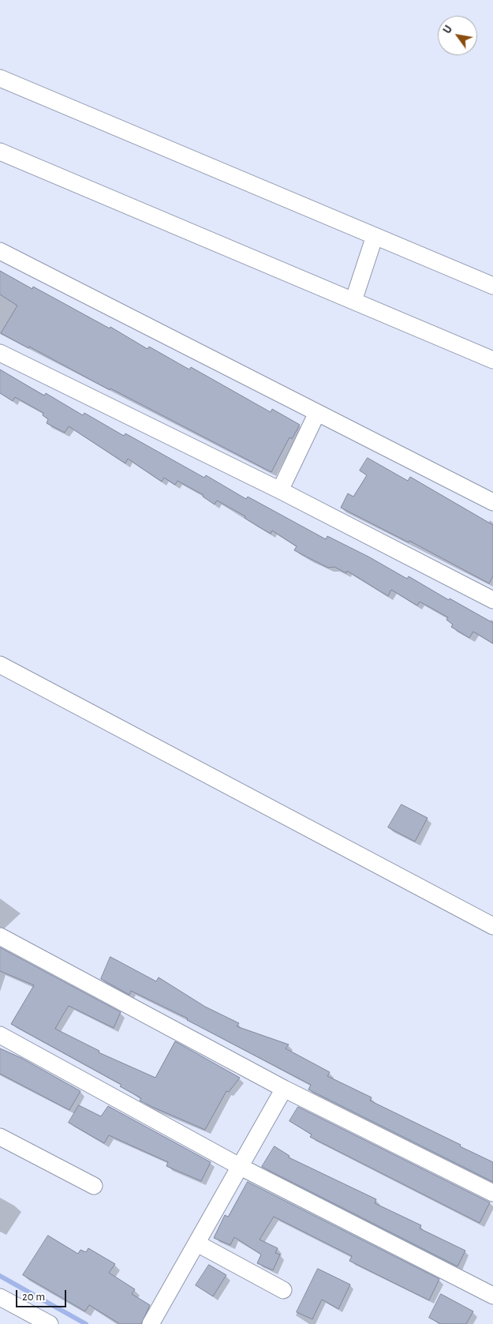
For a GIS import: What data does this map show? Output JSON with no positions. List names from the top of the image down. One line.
{"scale_bar":"20 m","north":"top left"}
